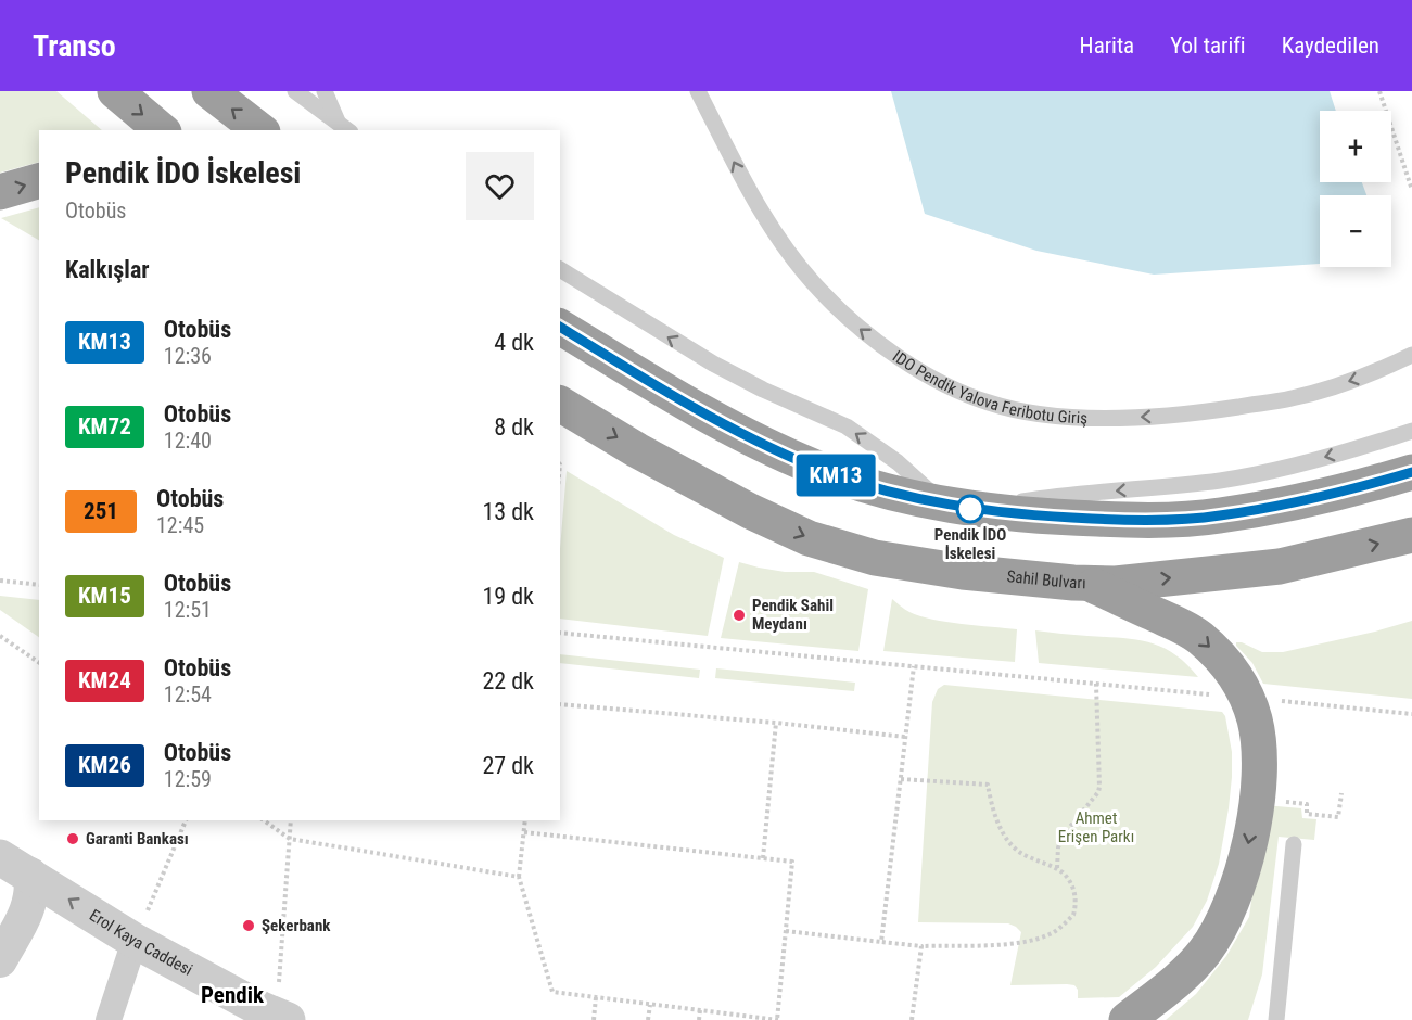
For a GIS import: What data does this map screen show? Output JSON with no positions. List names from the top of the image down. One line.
{"streets":{"highway":["Sahil Bulvarı"],"street":["Erol Kaya Caddesi"],"lane":["IDO Pendik Yalova Feribotu Giriş"]},"one_way":["Erol Kaya Caddesi"],"districts":["Pendik"],"parks":["Ahmet Erişen Parkı"],"places":["Pendik İDO İskelesi","Pendik Sahil Meydanı","Garanti Bankası","Şekerbank"],"lines":["bus line KM13"],"page":{"header":"Transo","nav":["Harita","Yol tarifi","Kaydedilen"],"on_map":"KM13","map_buttons":["+","−"],"heading":[["Pendik İDO İskelesi","Otobüs"],"Kalkışlar"],"list":[{"mark":"KM13","name":"Otobüs","note":"12:36","value":"4 dk"},{"mark":"KM72","name":"Otobüs","note":"12:40","value":"8 dk"},{"mark":"251","name":"Otobüs","note":"12:45","value":"13 dk"},{"mark":"KM15","name":"Otobüs","note":"12:51","value":"19 dk"},{"mark":"KM24","name":"Otobüs","note":"12:54","value":"22 dk"},{"mark":"KM26","name":"Otobüs","note":"12:59","value":"27 dk"}]}}
